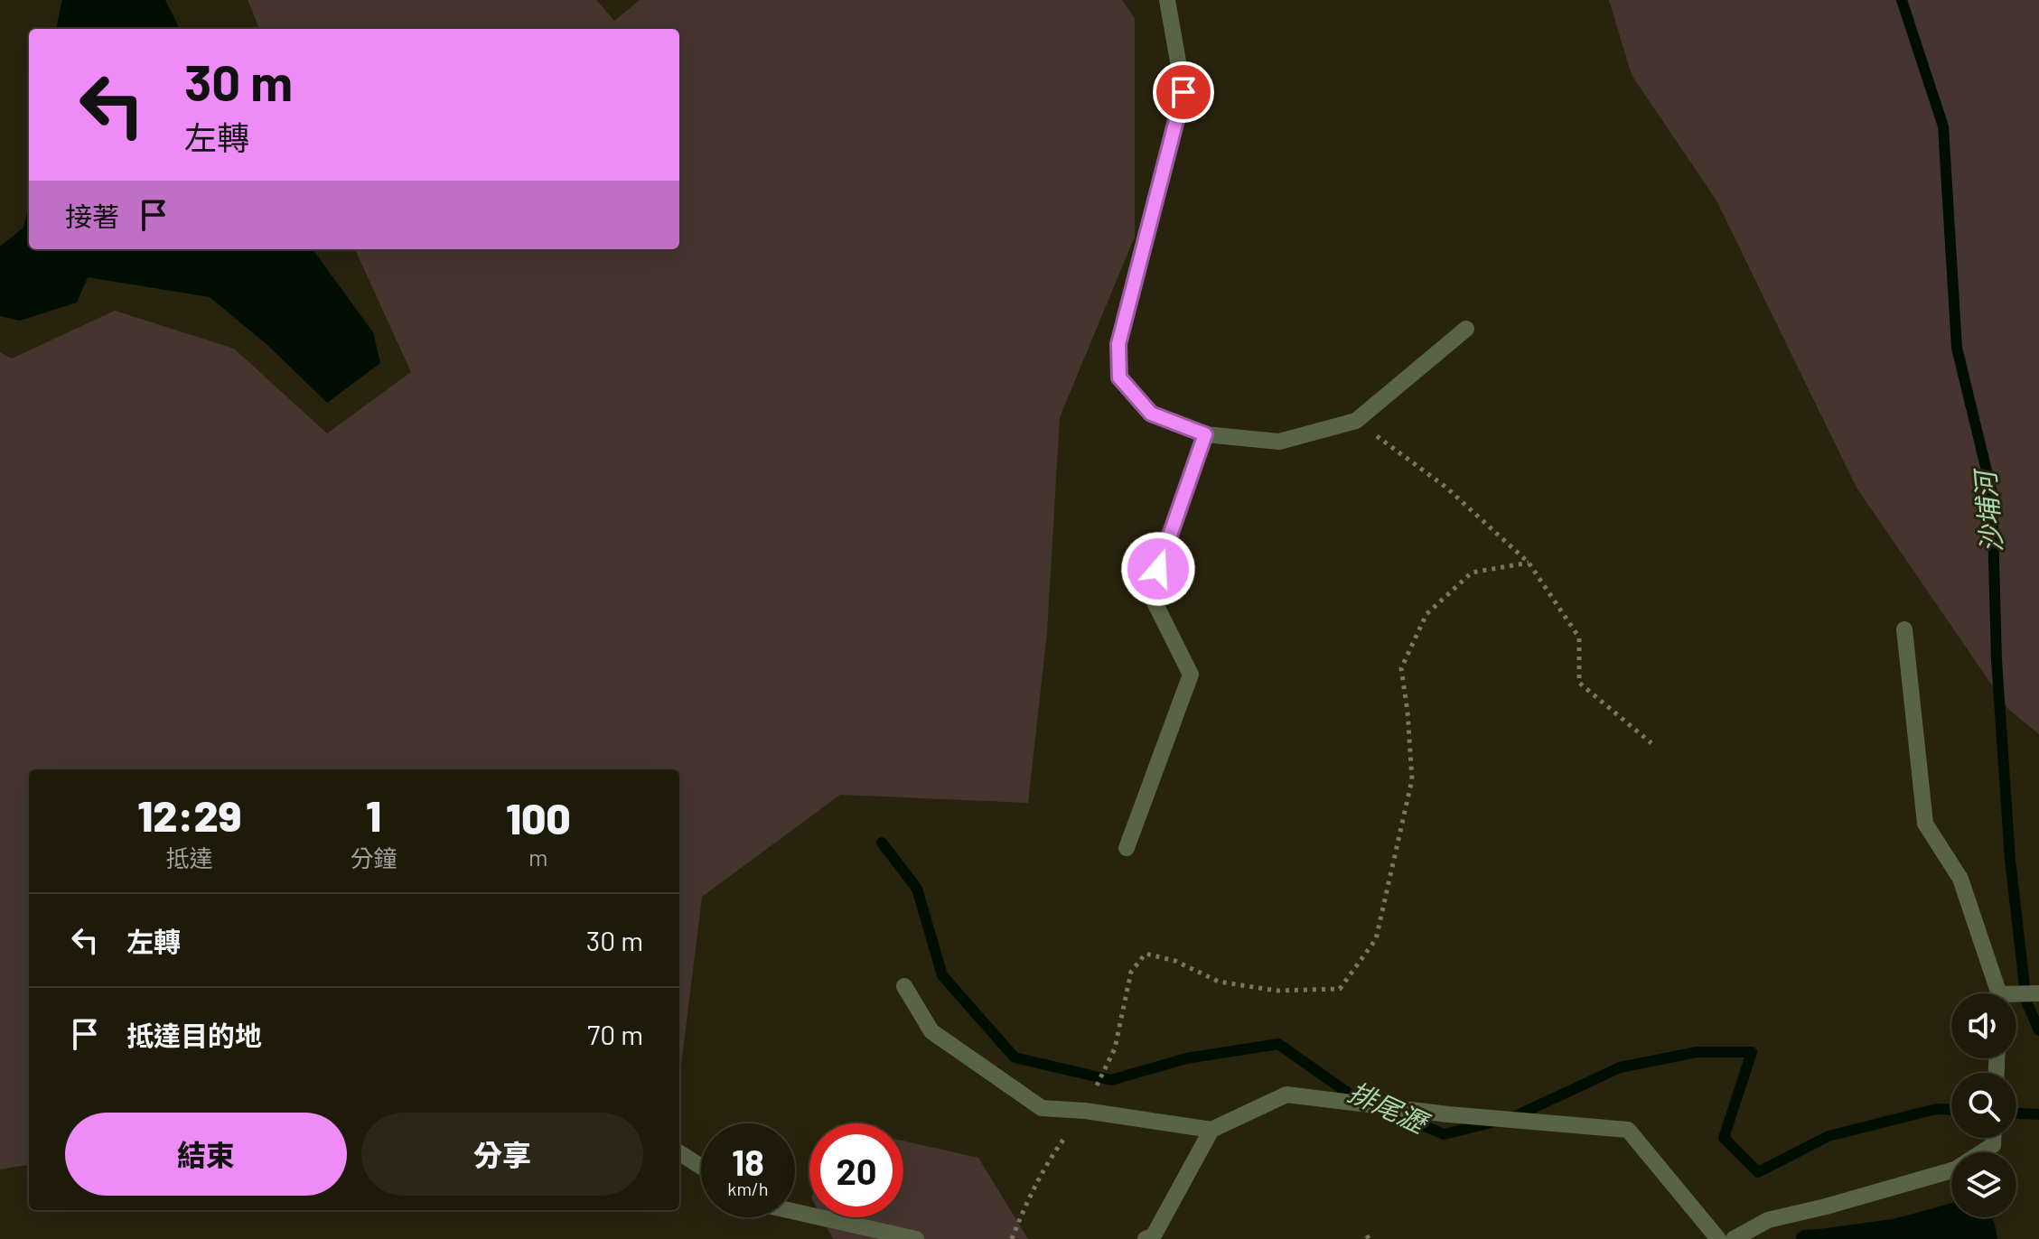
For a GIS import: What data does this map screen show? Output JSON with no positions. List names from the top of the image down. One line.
{"water":["沙埔河","排尾瀝"],"page":{"turn":["30 m","左轉"],"then":"接著","eta":["12:29","抵達","1","分鐘","100","m"],"list":[{"name":"左轉","value":"30 m"},{"name":"抵達目的地","value":"70 m"}],"buttons":["結束","分享"],"speed":"18 km/h","limit":"20"}}
